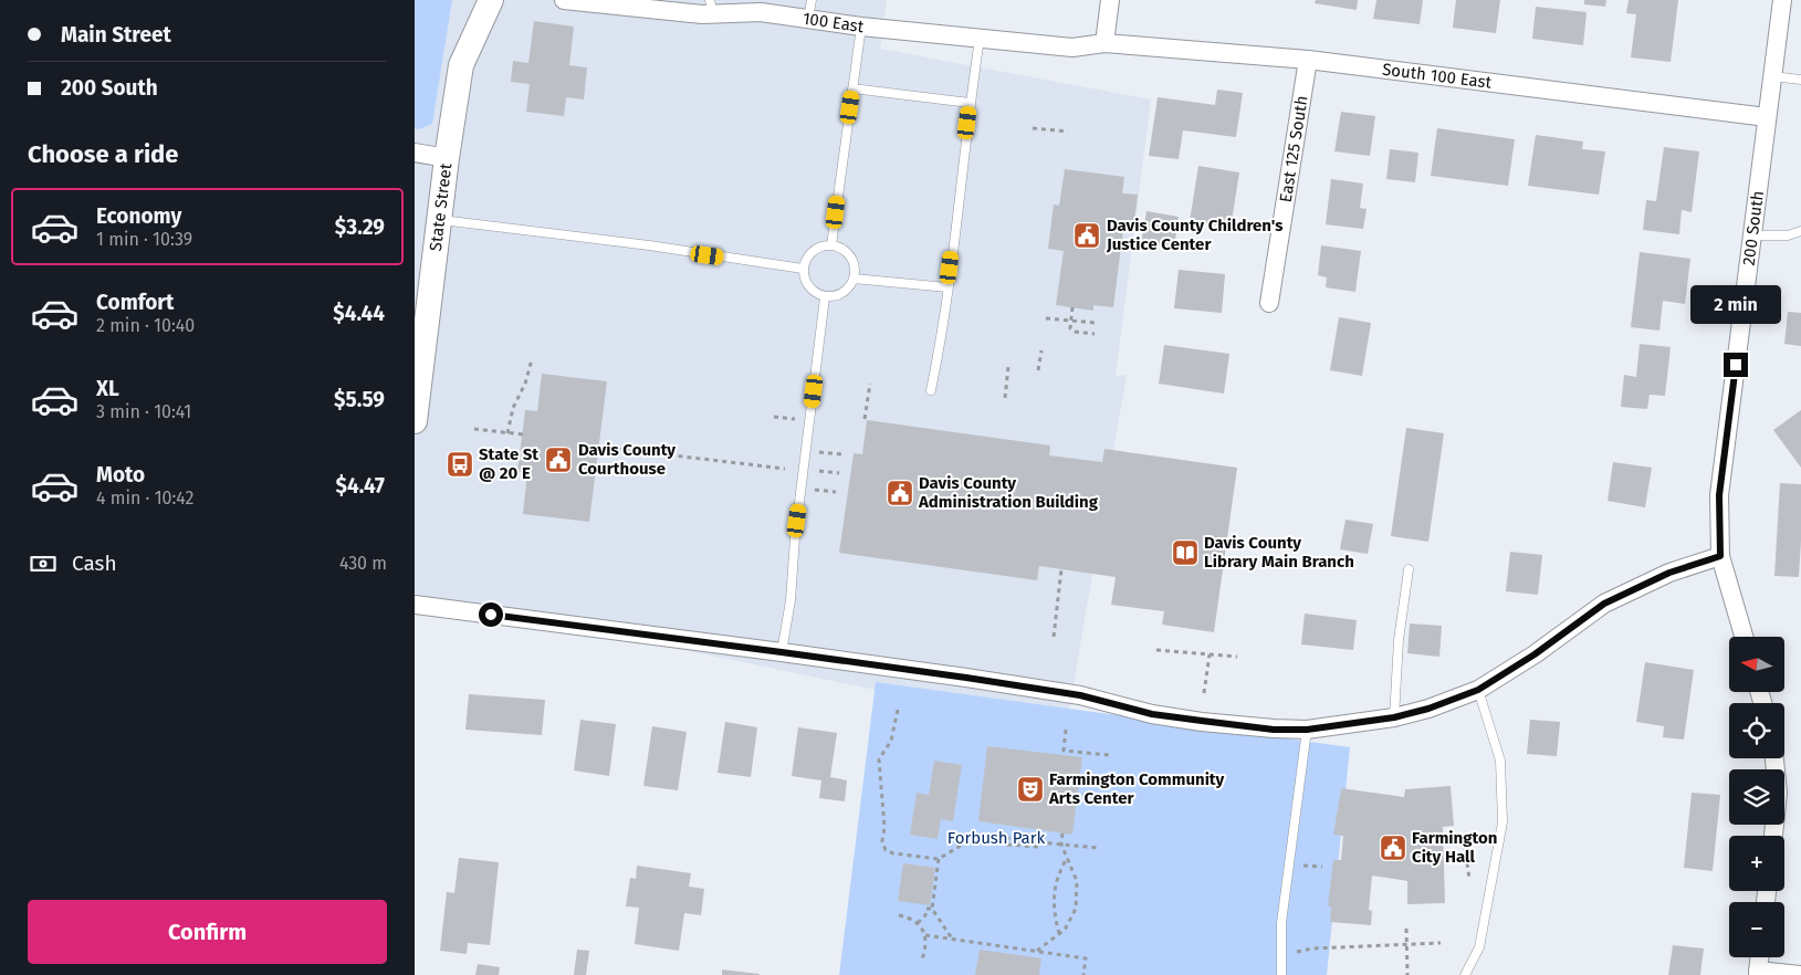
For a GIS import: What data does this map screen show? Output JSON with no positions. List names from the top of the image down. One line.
{"streets":{"main road":["State Street"],"street":["100 East","South 100 East","East 125 South","200 South"]},"crossings":[["100 East","South 100 East"],["South 100 East","East 125 South"],["South 100 East","200 South"]],"parks":["Forbush Park"],"places":{"public building":["Davis County Children's Justice Center","Davis County Courthouse","Davis County Administration Building","Farmington City Hall"],"bus stop":["State St @ 20 E"],"library":["Davis County Library Main Branch"],"theatre":["Farmington Community Arts Center"]},"north":"left","page":{"banner":["Main Street","200 South"],"heading":"Choose a ride","list":[{"name":"Economy","note":"1 min · 10:39","value":"$3.29"},{"name":"Comfort","note":"2 min · 10:40","value":"$4.44"},{"name":"XL","note":"3 min · 10:41","value":"$5.59"},{"name":"Moto","note":"4 min · 10:42","value":"$4.47"}],"bubble":"2 min","pay":["Cash","430 m"],"map_buttons":["+","−"],"buttons":"Confirm"}}
